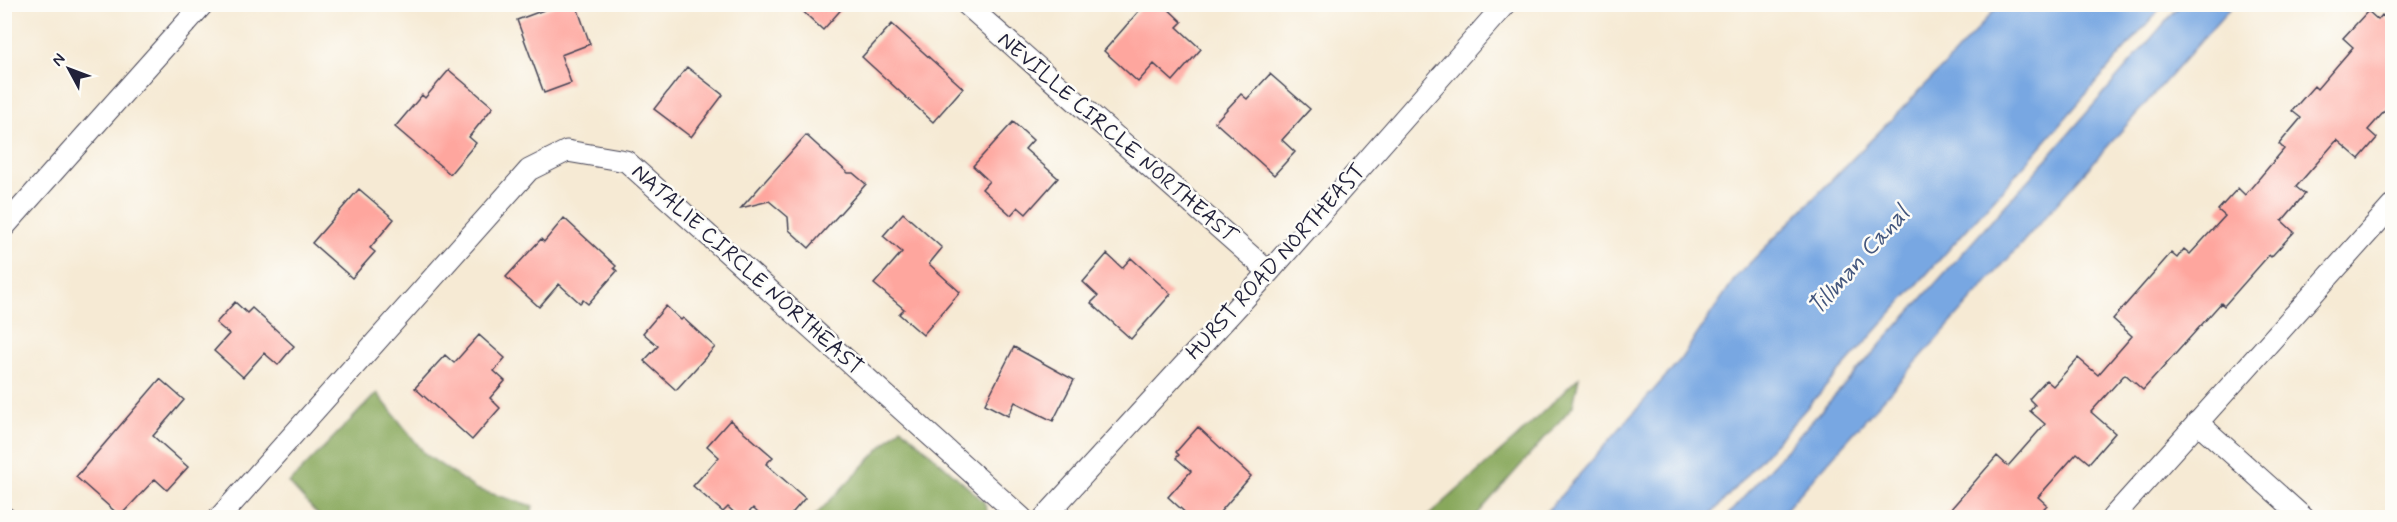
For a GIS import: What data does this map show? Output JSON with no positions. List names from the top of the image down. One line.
{"streets":{"street":["NEVILLE CIRCLE NORTHEAST","HURST ROAD NORTHEAST","NATALIE CIRCLE NORTHEAST"]},"crossings":[["NEVILLE CIRCLE NORTHEAST","HURST ROAD NORTHEAST"]],"water":["Tillman Canal"],"north":"top left"}
